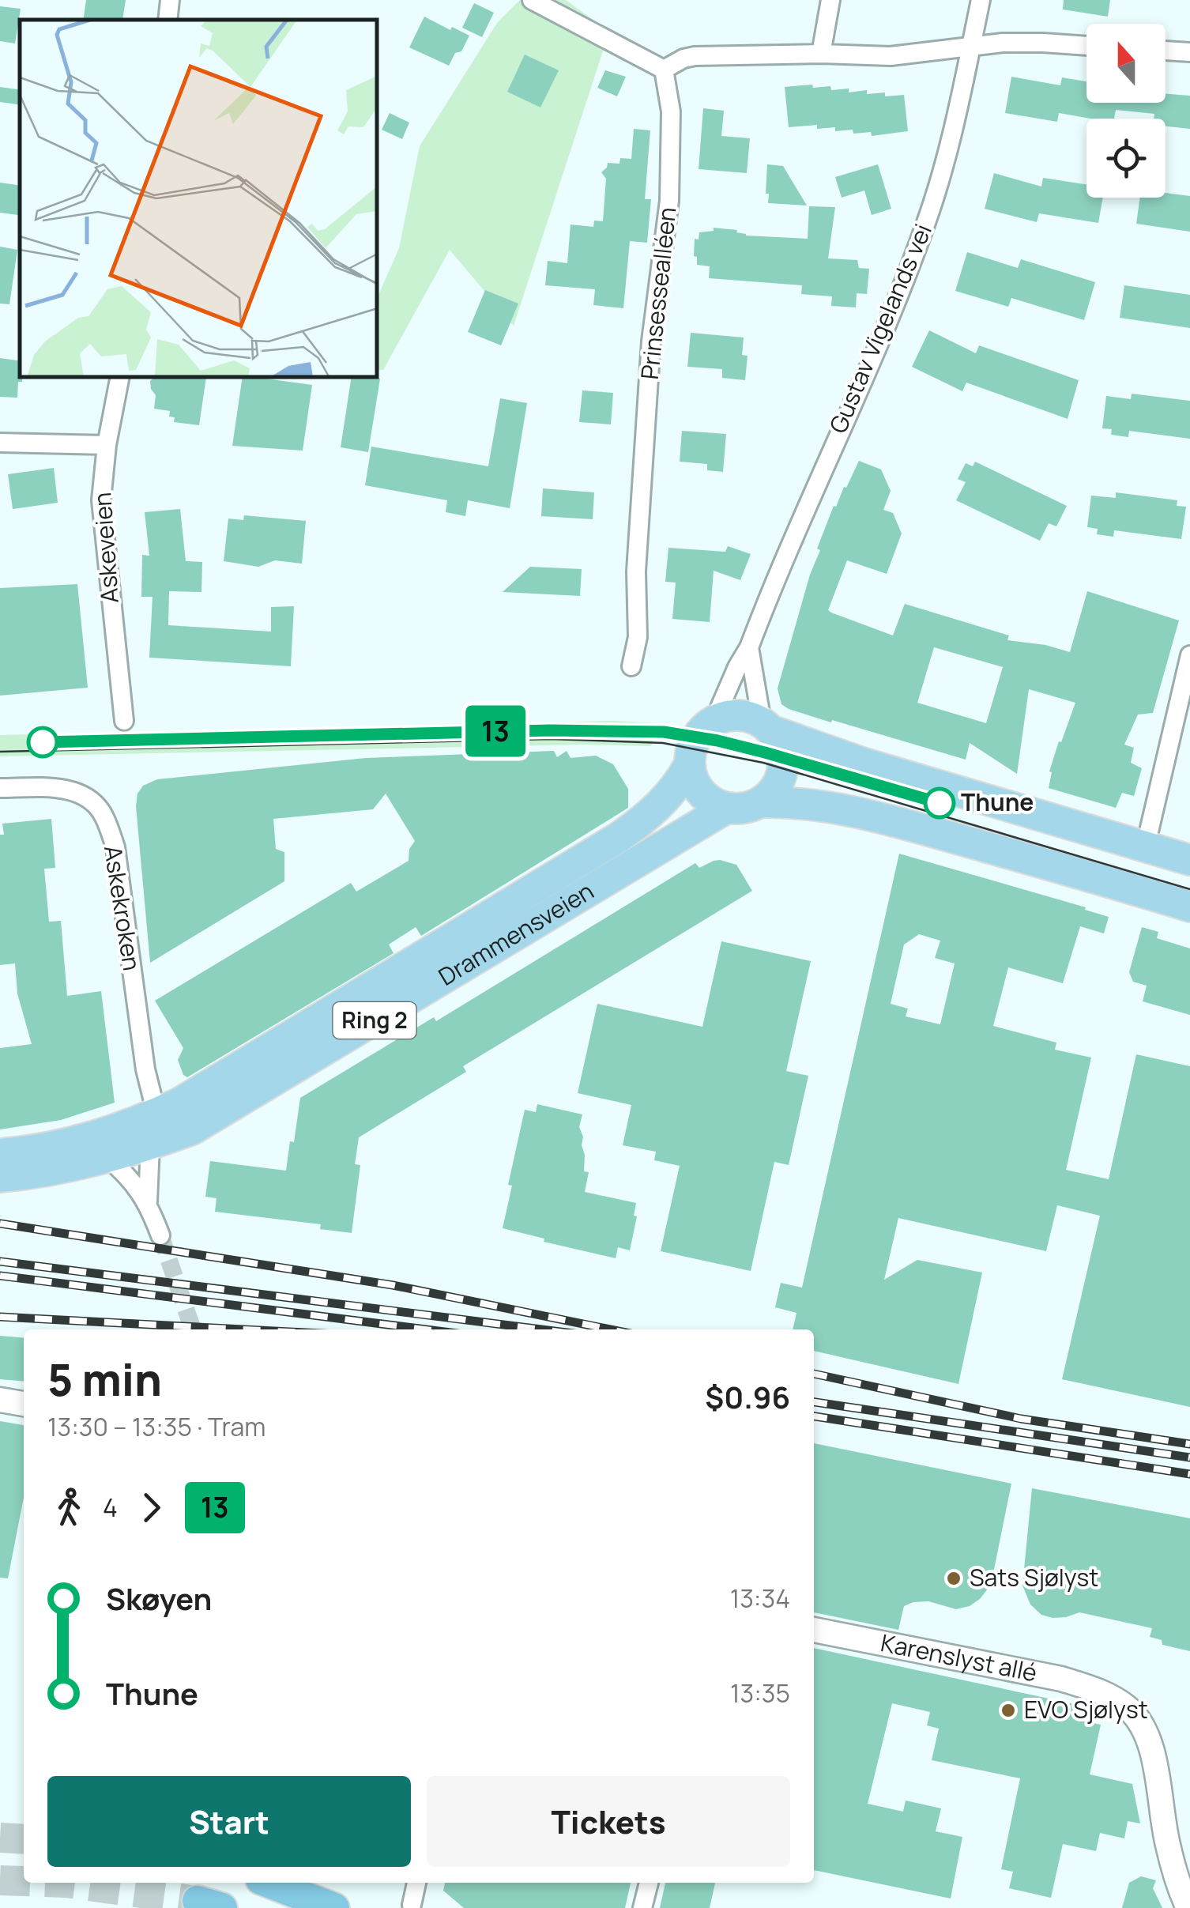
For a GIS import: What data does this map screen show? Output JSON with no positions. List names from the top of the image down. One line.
{"streets":{"main road":["Drammensveien","Ring 2"],"street":["Prinsessealléen","Gustav Vigelands vei","Askeveien","Askekroken","Karenslyst allé"]},"crossings":[["Gustav Vigelands vei","Drammensveien"],["Askekroken","Drammensveien"]],"places":["Thune","Sats Sjølyst","EVO Sjølyst"],"lines":["tram line 13"],"north":"top","page":{"on_map":"13","heading":["5 min","13:30 – 13:35 · Tram","$0.96"],"legs":["4","13"],"list":[{"name":"Skøyen","value":"13:34"},{"name":"Thune","value":"13:35"}],"buttons":["Start","Tickets"]}}
